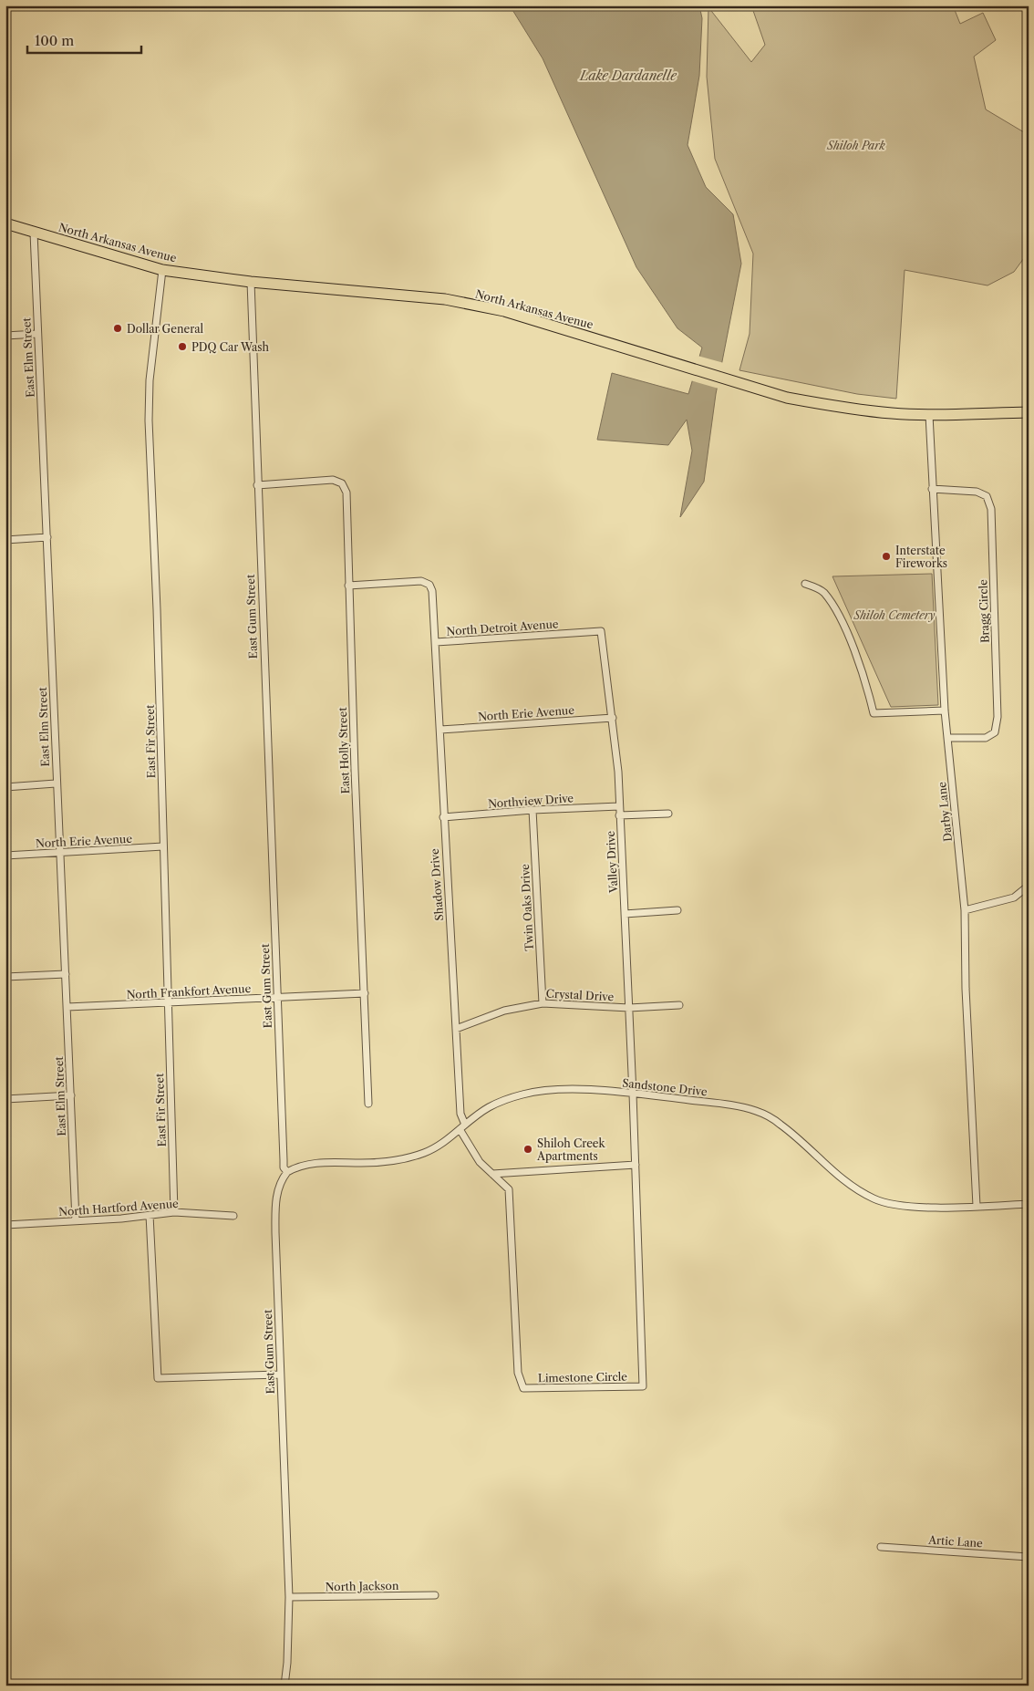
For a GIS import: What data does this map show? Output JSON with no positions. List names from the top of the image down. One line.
{"streets":{"main road":["North Arkansas Avenue"],"street":["East Elm Street","Bragg Circle","East Gum Street","North Detroit Avenue","North Erie Avenue","East Fir Street","East Holly Street","Northview Drive","Darby Lane","Valley Drive","Shadow Drive","Twin Oaks Drive","North Frankfort Avenue","Crystal Drive","Sandstone Drive","North Hartford Avenue","Limestone Circle","Artic Lane","North Jackson"]},"crossings":[["North Arkansas Avenue","East Elm Street"],["North Arkansas Avenue","East Gum Street"],["North Arkansas Avenue","East Fir Street"],["North Arkansas Avenue","Darby Lane"],["East Elm Street","North Erie Avenue"],["East Elm Street","North Frankfort Avenue"],["East Elm Street","North Hartford Avenue"],["Bragg Circle","Darby Lane"],["East Gum Street","East Holly Street"],["East Gum Street","North Frankfort Avenue"],["East Gum Street","Sandstone Drive"],["East Gum Street","North Jackson"],["North Detroit Avenue","East Holly Street"],["North Detroit Avenue","Valley Drive"],["North Detroit Avenue","Shadow Drive"],["North Erie Avenue","East Fir Street"],["North Erie Avenue","Valley Drive"],["North Erie Avenue","Shadow Drive"],["East Fir Street","North Frankfort Avenue"],["East Fir Street","North Hartford Avenue"],["East Holly Street","North Frankfort Avenue"],["Northview Drive","Valley Drive"],["Northview Drive","Shadow Drive"],["Northview Drive","Twin Oaks Drive"],["Darby Lane","Sandstone Drive"],["Valley Drive","Crystal Drive"],["Valley Drive","Sandstone Drive"],["Valley Drive","Limestone Circle"],["Shadow Drive","Crystal Drive"],["Shadow Drive","Sandstone Drive"],["Twin Oaks Drive","Crystal Drive"],["Sandstone Drive","Limestone Circle"]],"water":["Lake Dardanelle"],"parks":["Shiloh Park","Shiloh Cemetery"],"places":["Dollar General","PDQ Car Wash","Interstate Fireworks","Shiloh Creek Apartments"],"scale_bar":"100 m"}
